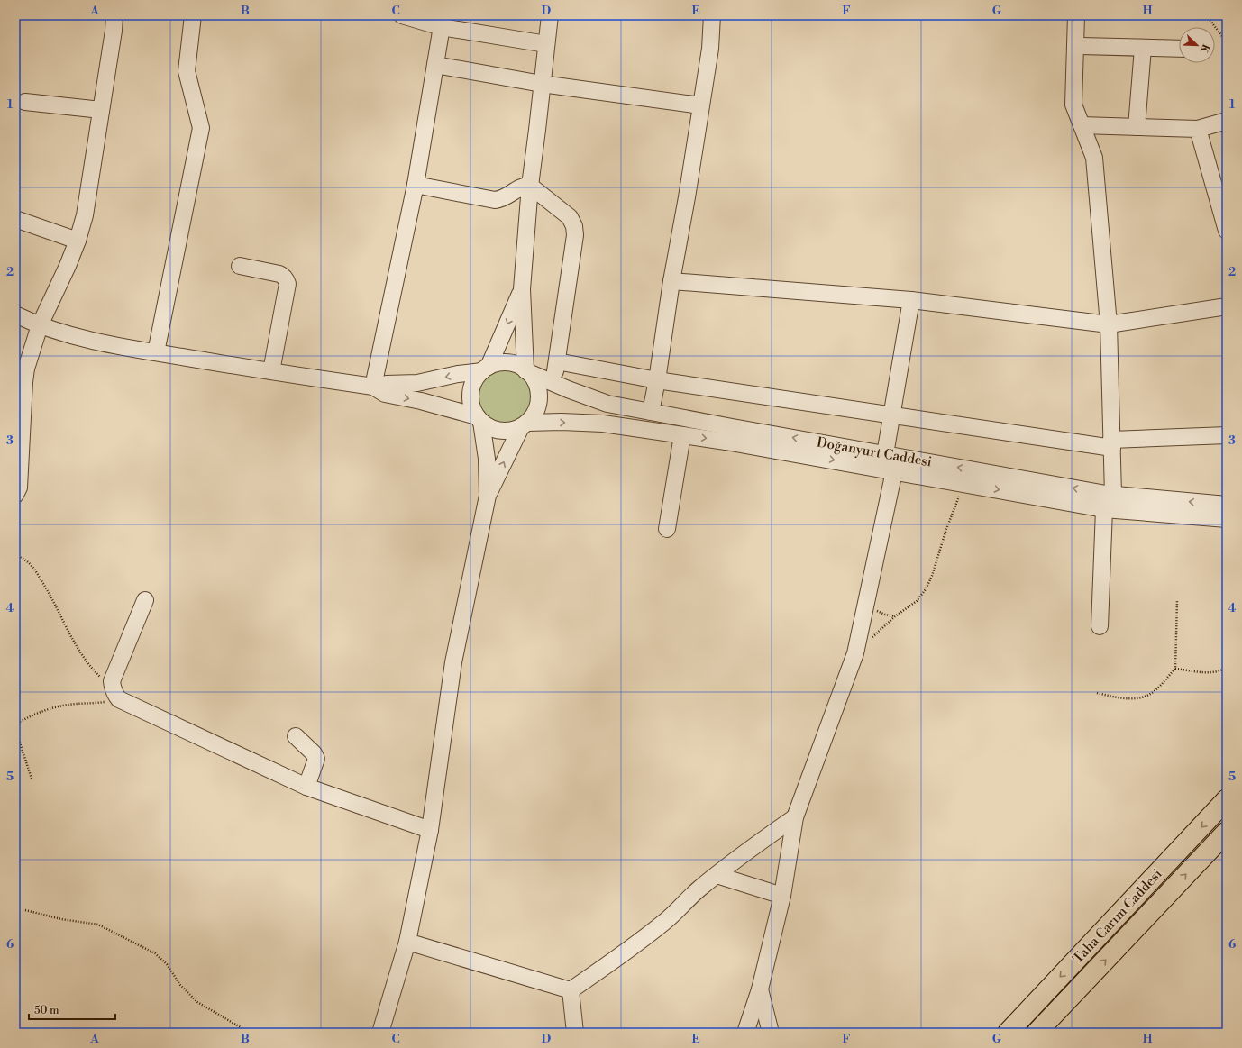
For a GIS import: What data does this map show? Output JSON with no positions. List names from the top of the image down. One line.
{"streets":{"main road":["Taha Carım Caddesi"],"street":["Doğanyurt Caddesi"]},"scale_bar":"50 m","north":"bottom right","grid":{"columns":["A","B","C","D","E","F","G","H"],"rows":["1","2","3","4","5","6"]}}
